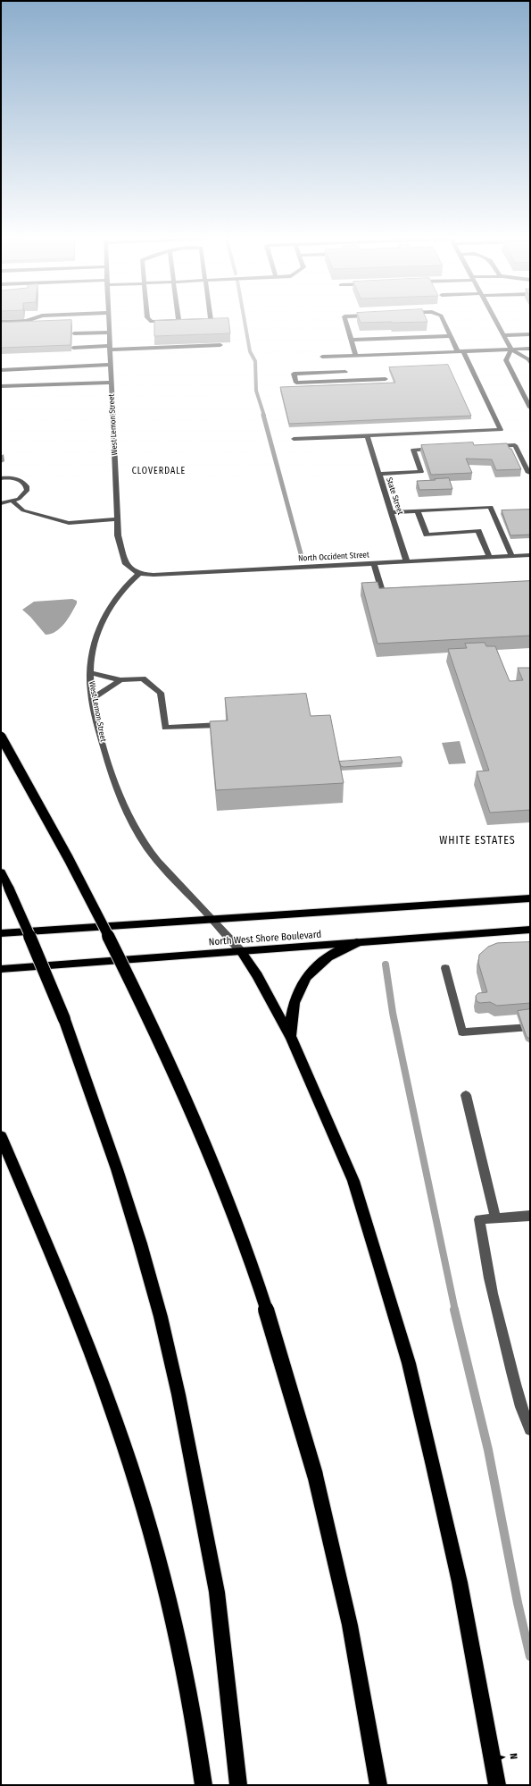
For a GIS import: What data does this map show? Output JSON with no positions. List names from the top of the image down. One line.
{"streets":{"main road":["North West Shore Boulevard"],"street":["West Lemon Street","State Street","North Occident Street"]},"crossings":[["West Lemon Street","North Occident Street"],["West Lemon Street","North West Shore Boulevard"],["State Street","North Occident Street"]],"districts":["CLOVERDALE","WHITE ESTATES"],"north":"right"}
